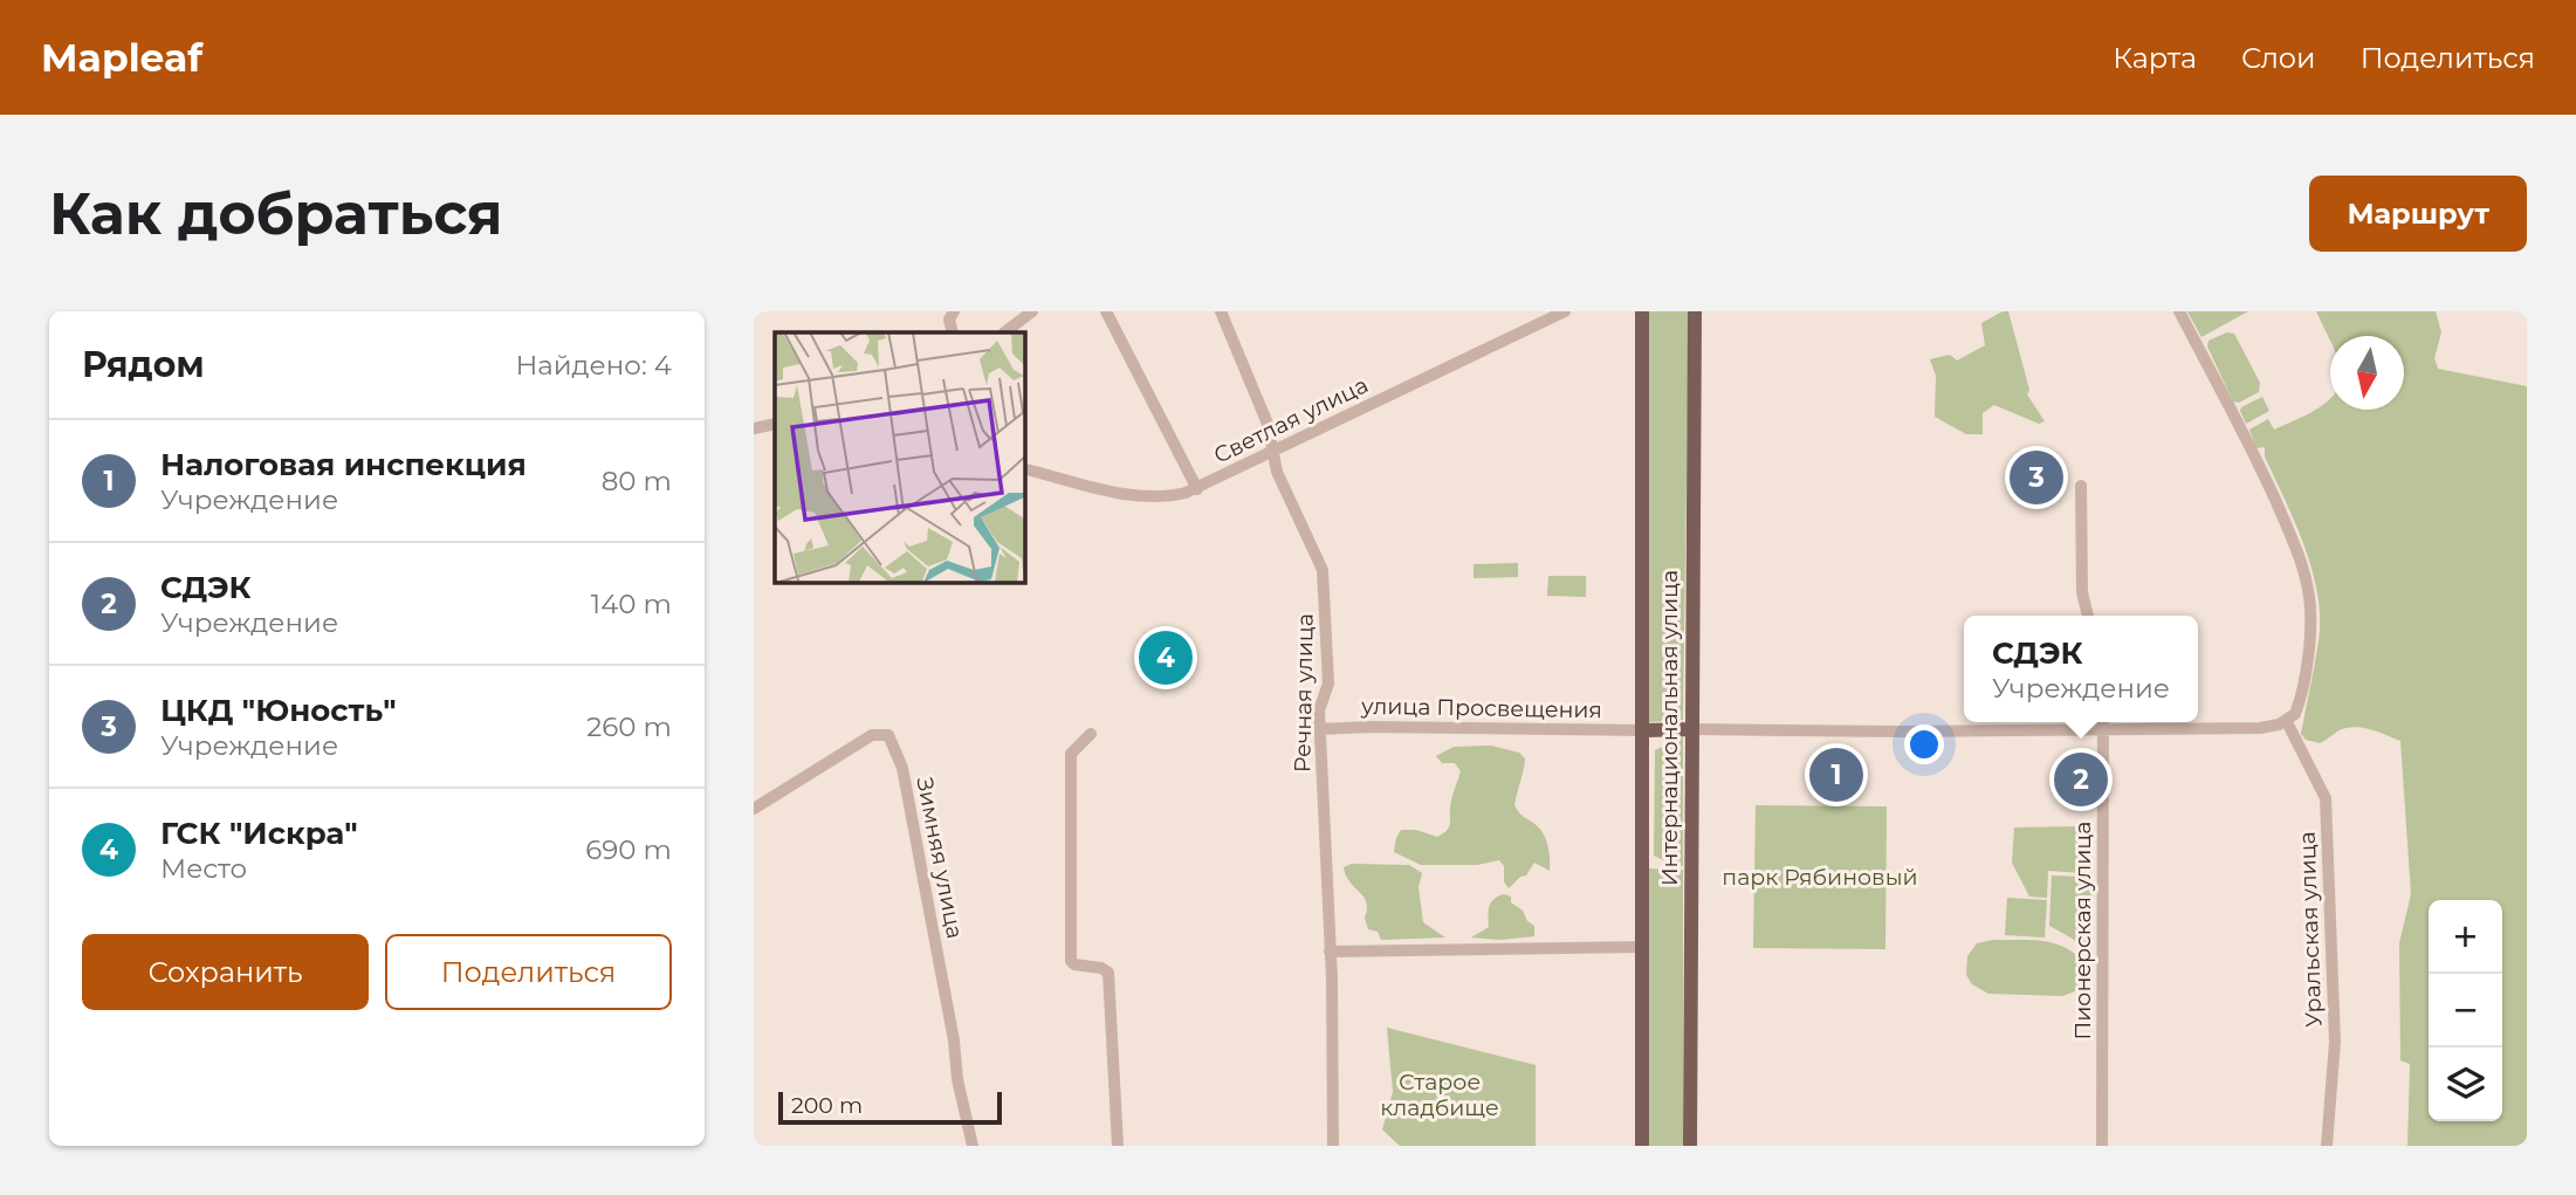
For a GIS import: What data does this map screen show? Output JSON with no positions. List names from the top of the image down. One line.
{"streets":{"main road":["Интернациональная улица"],"street":["Светлая улица","Речная улица","улица Просвещения","Зимняя улица","Уральская улица","Пионерская улица"]},"crossings":[["Светлая улица","Речная улица"],["Речная улица","улица Просвещения"],["улица Просвещения","Интернациональная улица"]],"parks":["парк Рябиновый","Старое кладбище"],"scale_bar":"200 m","north":"bottom","page":{"header":"Mapleaf","nav":["Карта","Слои","Поделиться"],"buttons":["Маршрут",["Сохранить","Поделиться"]],"title":"Как добраться","heading":["Рядом","Найдено: 4"],"list":[{"mark":"1","name":"Налоговая инспекция","note":"Учреждение","value":"80 m"},{"mark":"2","name":"СДЭК","note":"Учреждение","value":"140 m"},{"mark":"3","name":"ЦКД \"Юность\"","note":"Учреждение","value":"260 m"},{"mark":"4","name":"ГСК \"Искра\"","note":"Место","value":"690 m"}],"pins":["3","4","1","2"],"popup":["СДЭК","Учреждение"],"map_buttons":["+","−"],"scale":"200 m"}}
